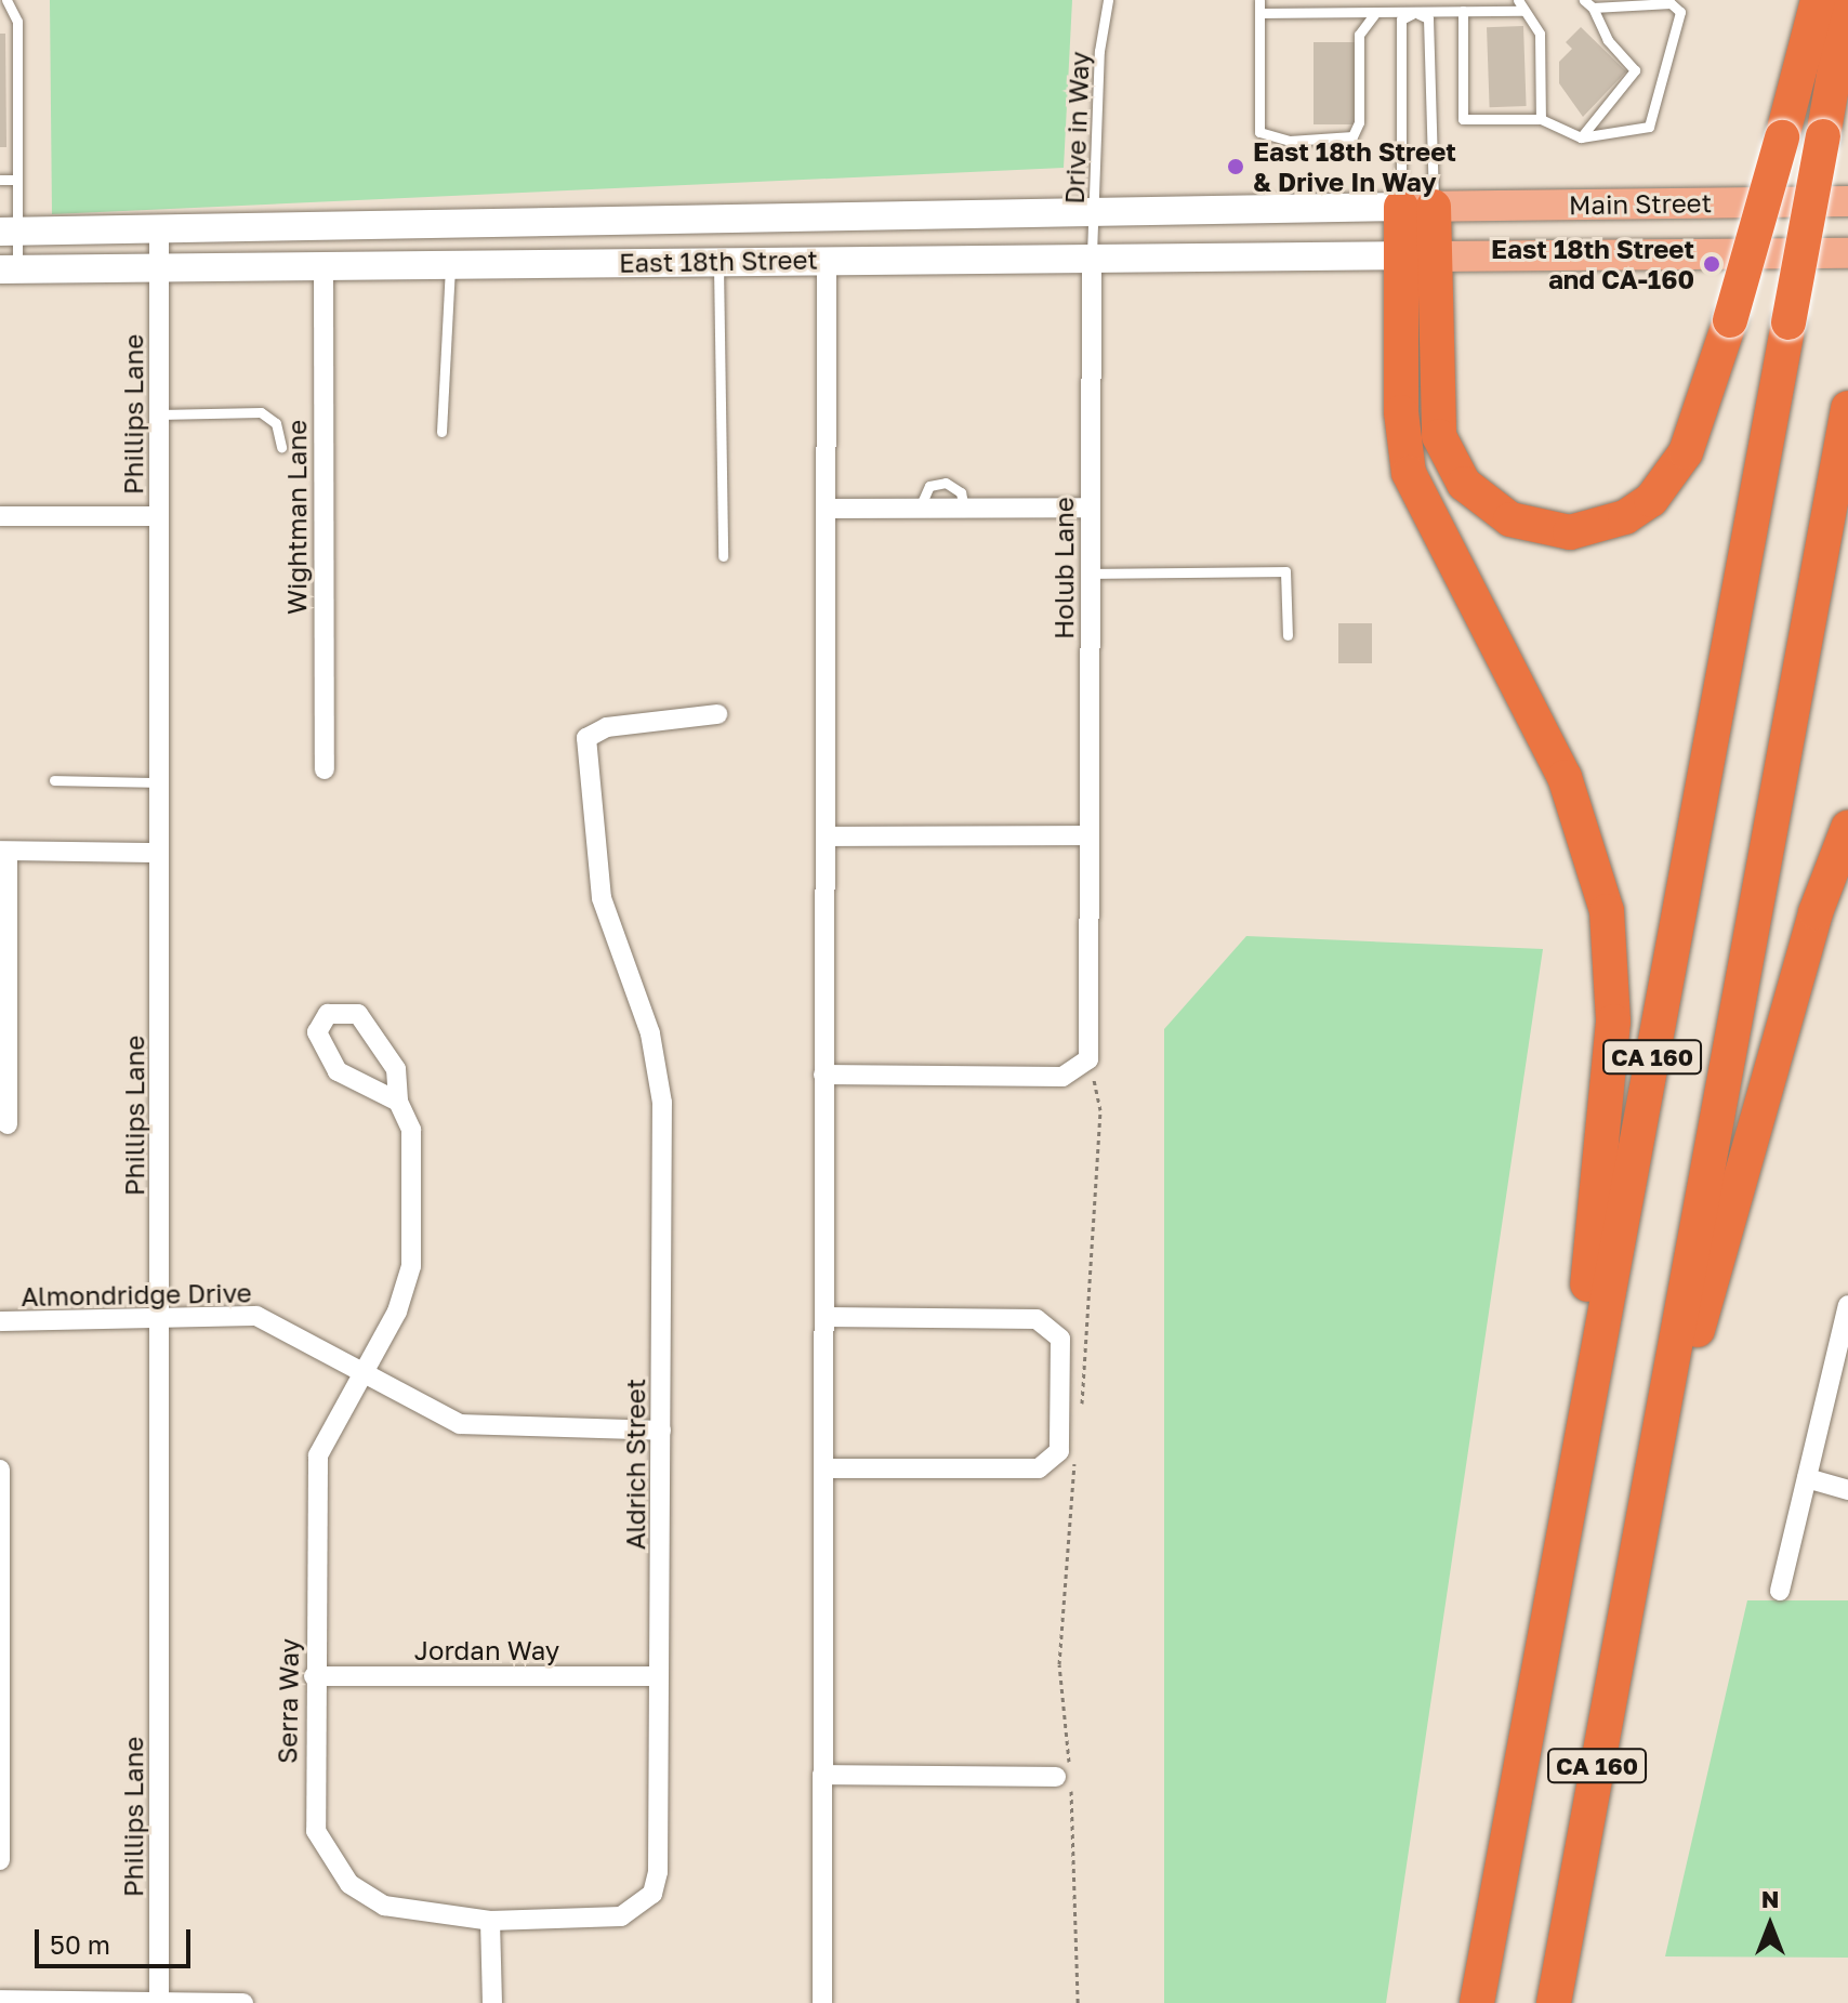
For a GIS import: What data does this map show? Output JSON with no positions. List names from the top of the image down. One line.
{"streets":{"highway":["CA 160"],"main road":["Main Street","East 18th Street"],"street":["Phillips Lane","Wightman Lane","Holub Lane","Almondridge Drive","Aldrich Street","Jordan Way","Serra Way"],"lane":["Drive in Way"]},"crossings":[["Drive in Way","East 18th Street"],["Drive in Way","Holub Lane"],["Main Street","East 18th Street"],["East 18th Street","Phillips Lane"],["East 18th Street","Wightman Lane"],["East 18th Street","Holub Lane"],["Phillips Lane","Almondridge Drive"],["Almondridge Drive","Aldrich Street"],["Almondridge Drive","Serra Way"],["Aldrich Street","Jordan Way"],["Aldrich Street","Serra Way"],["Jordan Way","Serra Way"]],"places":["East 18th Street & Drive In Way","East 18th Street and CA-160"],"scale_bar":"50 m","north":"top"}
